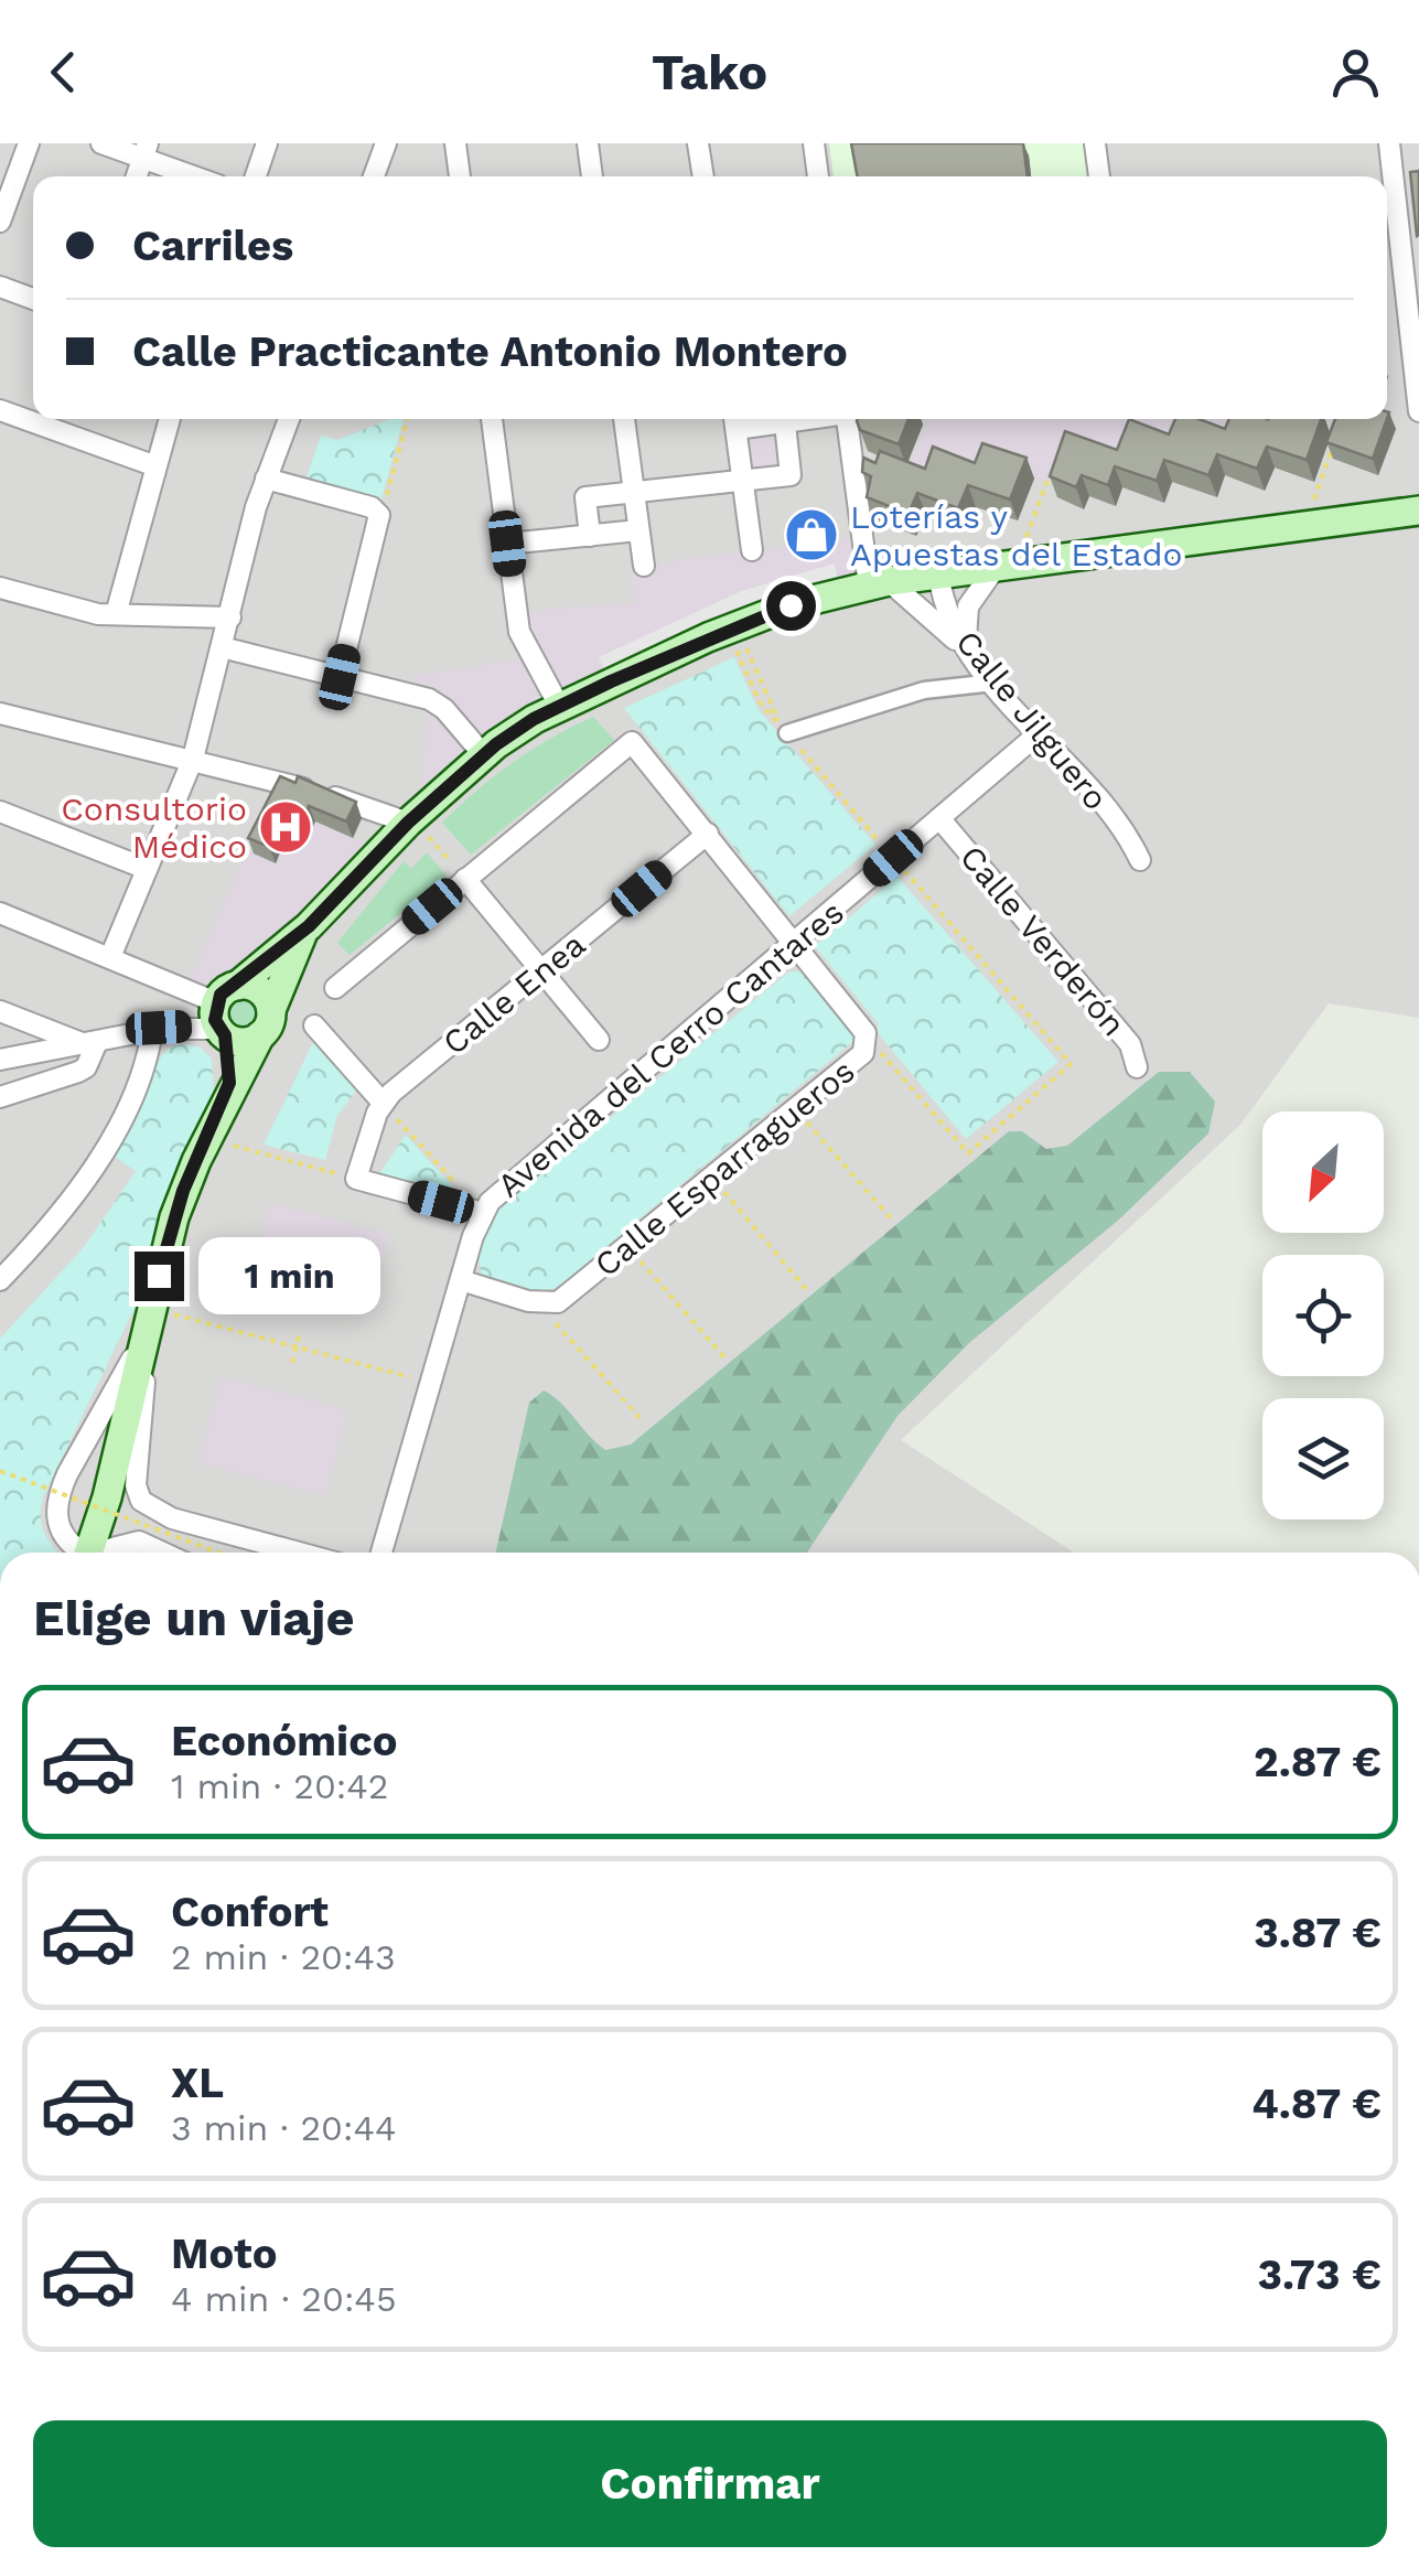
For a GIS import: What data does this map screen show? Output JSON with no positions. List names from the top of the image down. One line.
{"streets":{"street":["Calle Jilguero","Calle Verderón","Calle Enea","Avenida del Cerro Cantares","Calle Esparragueros"]},"crossings":[["Calle Jilguero","Avenida del Cerro Cantares"],["Calle Verderón","Avenida del Cerro Cantares"],["Calle Enea","Calle Esparragueros"],["Avenida del Cerro Cantares","Calle Esparragueros"]],"places":{"shop":["Loterías y Apuestas del Estado"],"hospital":["Consultorio Médico"]},"north":"bottom left","page":{"header":"Tako","banner":["Carriles","Calle Practicante Antonio Montero"],"bubble":"1 min","heading":"Elige un viaje","list":[{"name":"Económico","note":"1 min · 20:42","value":"2.87 €"},{"name":"Confort","note":"2 min · 20:43","value":"3.87 €"},{"name":"XL","note":"3 min · 20:44","value":"4.87 €"},{"name":"Moto","note":"4 min · 20:45","value":"3.73 €"}],"buttons":"Confirmar"}}
